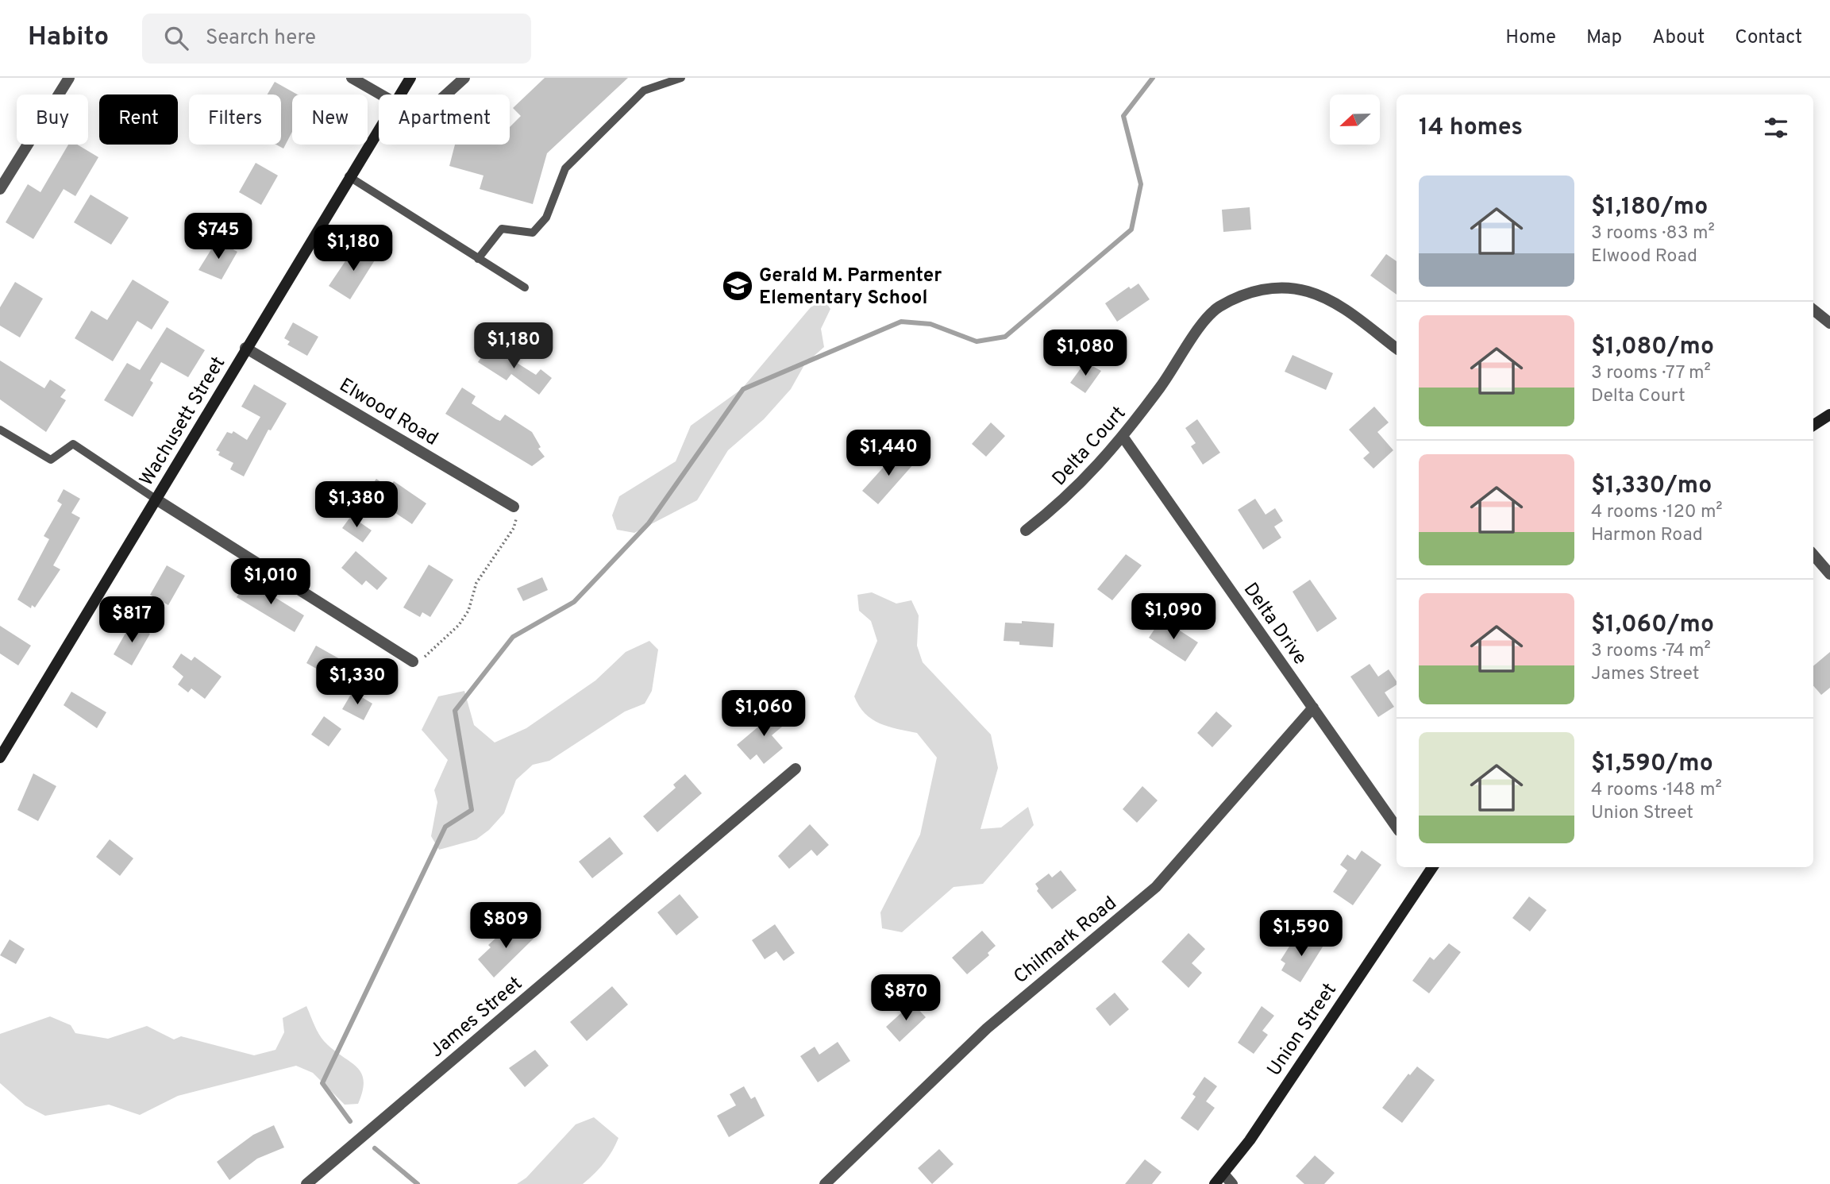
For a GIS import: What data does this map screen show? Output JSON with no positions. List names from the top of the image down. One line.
{"streets":{"street":["Elwood Road","Wachusett Street","Delta Court","Delta Drive","Chilmark Road","James Street","Union Street"]},"crossings":[["Elwood Road","Wachusett Street"],["Delta Court","Delta Drive"],["Delta Drive","Chilmark Road"]],"places":{"school or university":["Gerald M. Parmenter Elementary School"]},"north":"left","page":{"header":"Habito","search":"Search here","nav":["Home","Map","About","Contact"],"chip":["Buy","Rent","Filters","New","Apartment"],"heading":"14 homes","list":[{"name":"$1,180/mo","note":"3 rooms · 83 m² · Elwood Road"},{"name":"$1,080/mo","note":"3 rooms · 77 m² · Delta Court"},{"name":"$1,330/mo","note":"4 rooms · 120 m² · Harmon Road"},{"name":"$1,060/mo","note":"3 rooms · 74 m² · James Street"},{"name":"$1,590/mo","note":"4 rooms · 148 m² · Union Street"}],"price":["$745","$1,180","$1,180","$1,080","$1,440","$1,380","$1,010","$1,090","$817","$1,330","$1,060","$809","$1,590","$870"]}}
